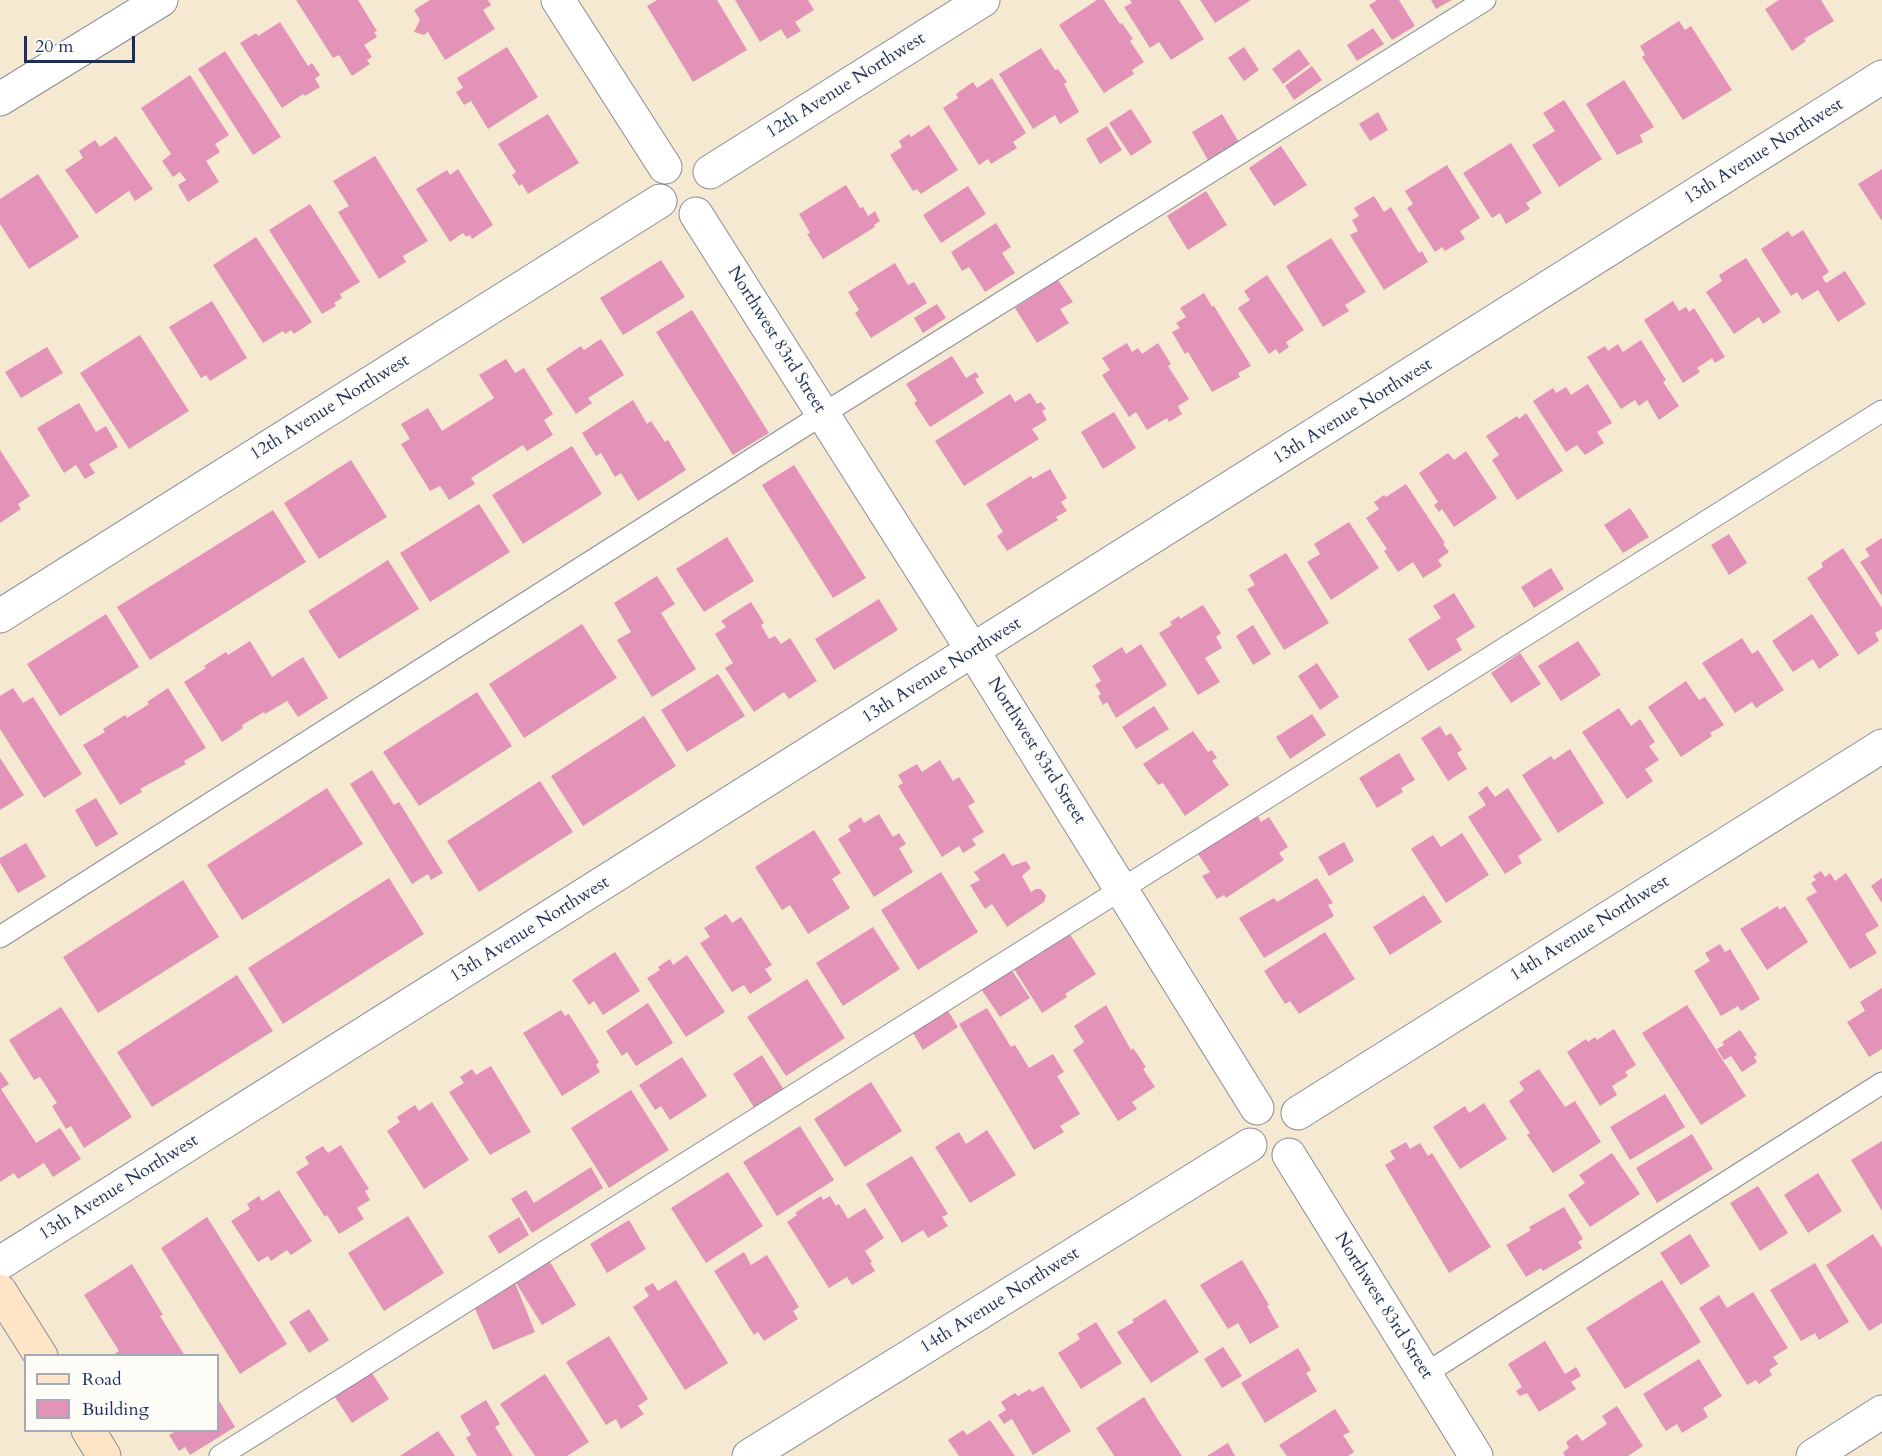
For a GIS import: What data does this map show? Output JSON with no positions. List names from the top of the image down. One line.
{"streets":{"street":["12th Avenue Northwest","13th Avenue Northwest","Northwest 83rd Street","14th Avenue Northwest"]},"crossings":[["12th Avenue Northwest","Northwest 83rd Street"],["13th Avenue Northwest","Northwest 83rd Street"],["Northwest 83rd Street","14th Avenue Northwest"]],"legend":["Road","Building"],"scale_bar":"20 m"}
